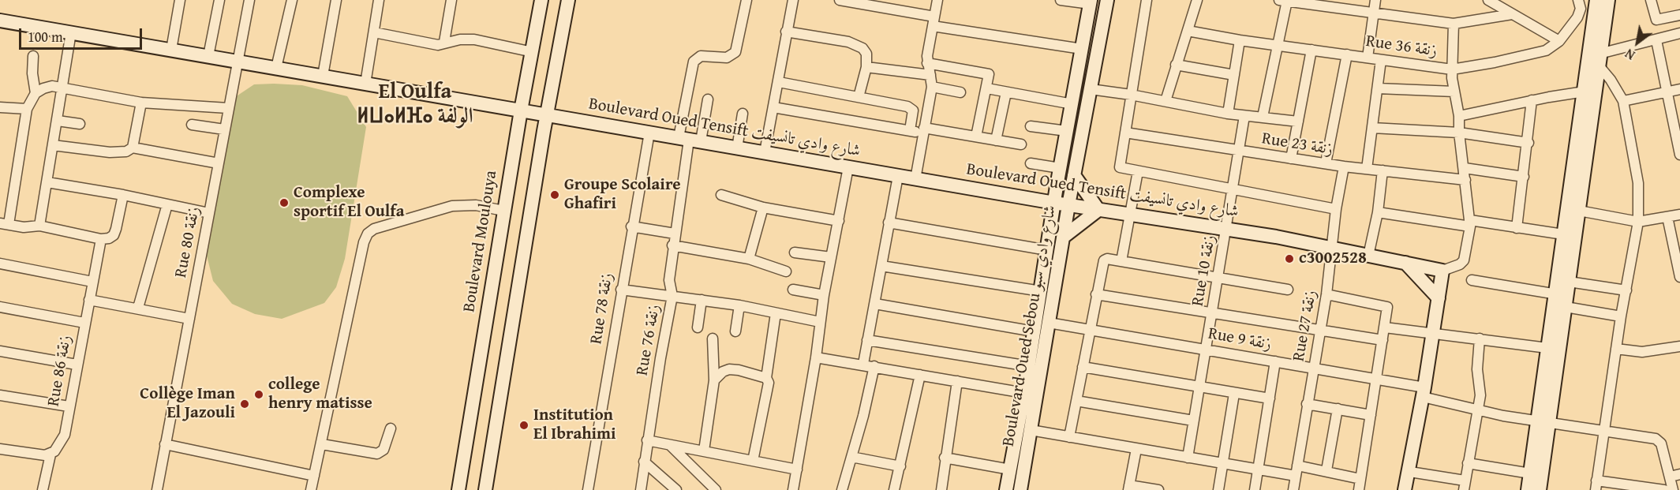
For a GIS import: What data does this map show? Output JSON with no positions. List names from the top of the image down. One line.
{"streets":{"street":["Rue 36 زنقة","Boulevard Oued Tensift شارع وادي تانسيفت","Rue 23 زنقة","Boulevard Moulouya","Rue 80 زنقة","Rue 10 زنقة","Rue 78 زنقة","Boulevard Oued Sebou شارع وادي سبو","Rue 27 زنقة","Rue 9 زنقة","Rue 76 زنقة","Rue 86 زنقة"]},"crossings":[["Boulevard Oued Tensift شارع وادي تانسيفت","Boulevard Moulouya"],["Boulevard Oued Tensift شارع وادي تانسيفت","Rue 80 زنقة"],["Boulevard Oued Tensift شارع وادي تانسيفت","Rue 10 زنقة"],["Boulevard Oued Tensift شارع وادي تانسيفت","Rue 78 زنقة"],["Boulevard Oued Tensift شارع وادي تانسيفت","Boulevard Oued Sebou شارع وادي سبو"],["Boulevard Oued Tensift شارع وادي تانسيفت","Rue 27 زنقة"],["Boulevard Oued Tensift شارع وادي تانسيفت","Rue 76 زنقة"],["Rue 23 زنقة","Rue 10 زنقة"],["Rue 23 زنقة","Rue 27 زنقة"],["Rue 10 زنقة","Rue 9 زنقة"],["Boulevard Oued Sebou شارع وادي سبو","Rue 9 زنقة"],["Rue 27 زنقة","Rue 9 زنقة"]],"districts":["El Oulfa ⵍⵡⴰⵍⴼⴰ الولفة"],"places":["Groupe Scolaire Ghafiri","Complexe sportif El Oulfa","c3002528","college henry matisse","Collège Iman El Jazouli","Institution El Ibrahimi"],"scale_bar":"100 m","north":"bottom left"}
